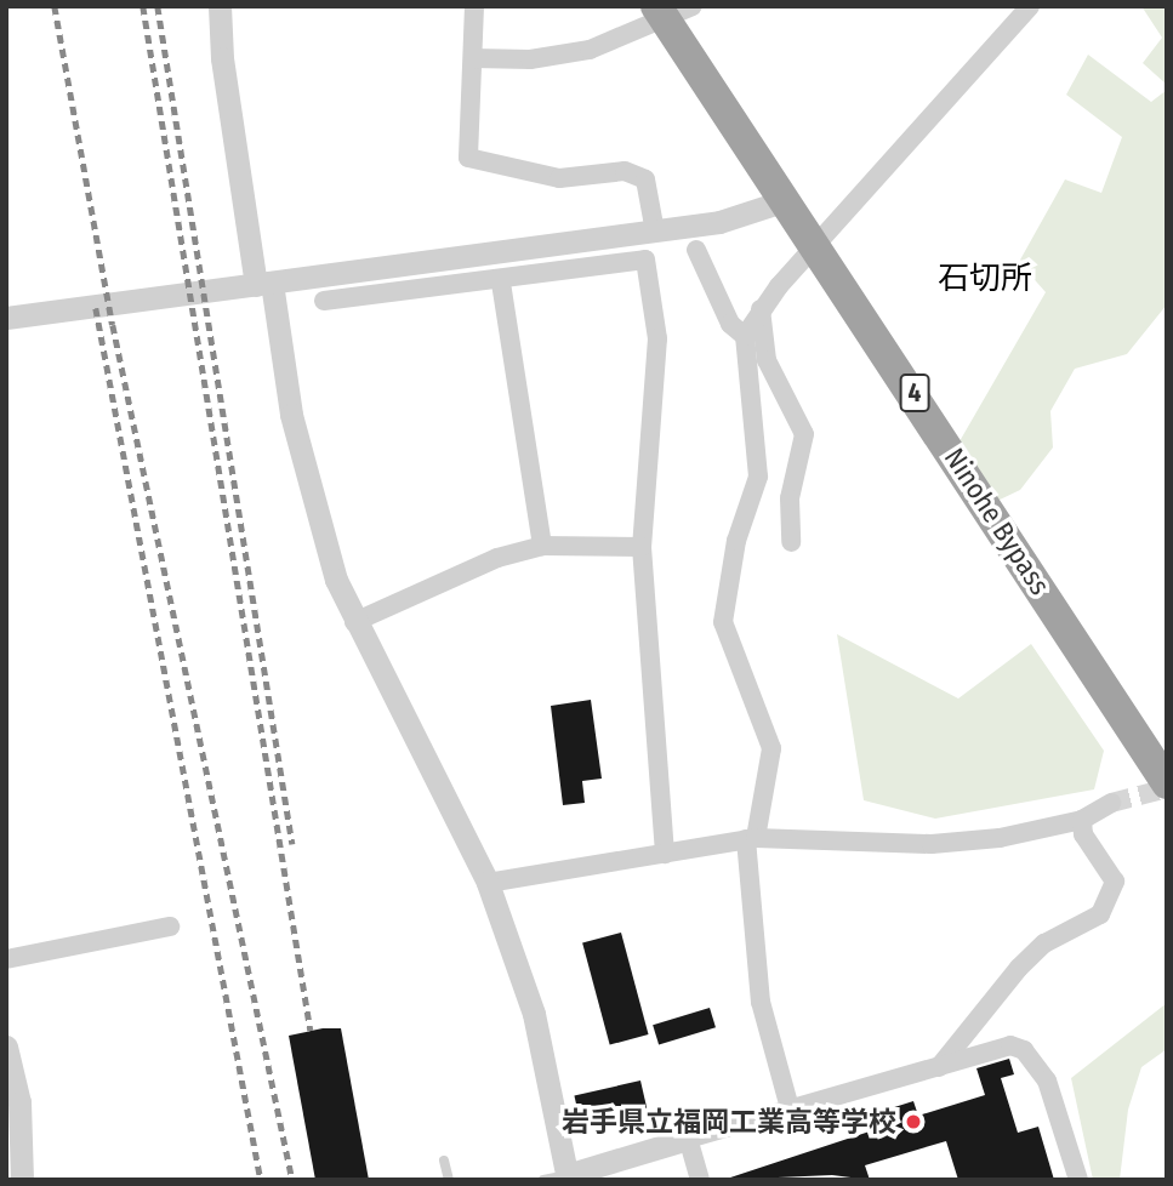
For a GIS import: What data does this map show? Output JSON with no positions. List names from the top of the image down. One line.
{"streets":{"highway":["4","Ninohe Bypass"]},"districts":["石切所"],"places":["岩手県立福岡工業高等学校"]}
